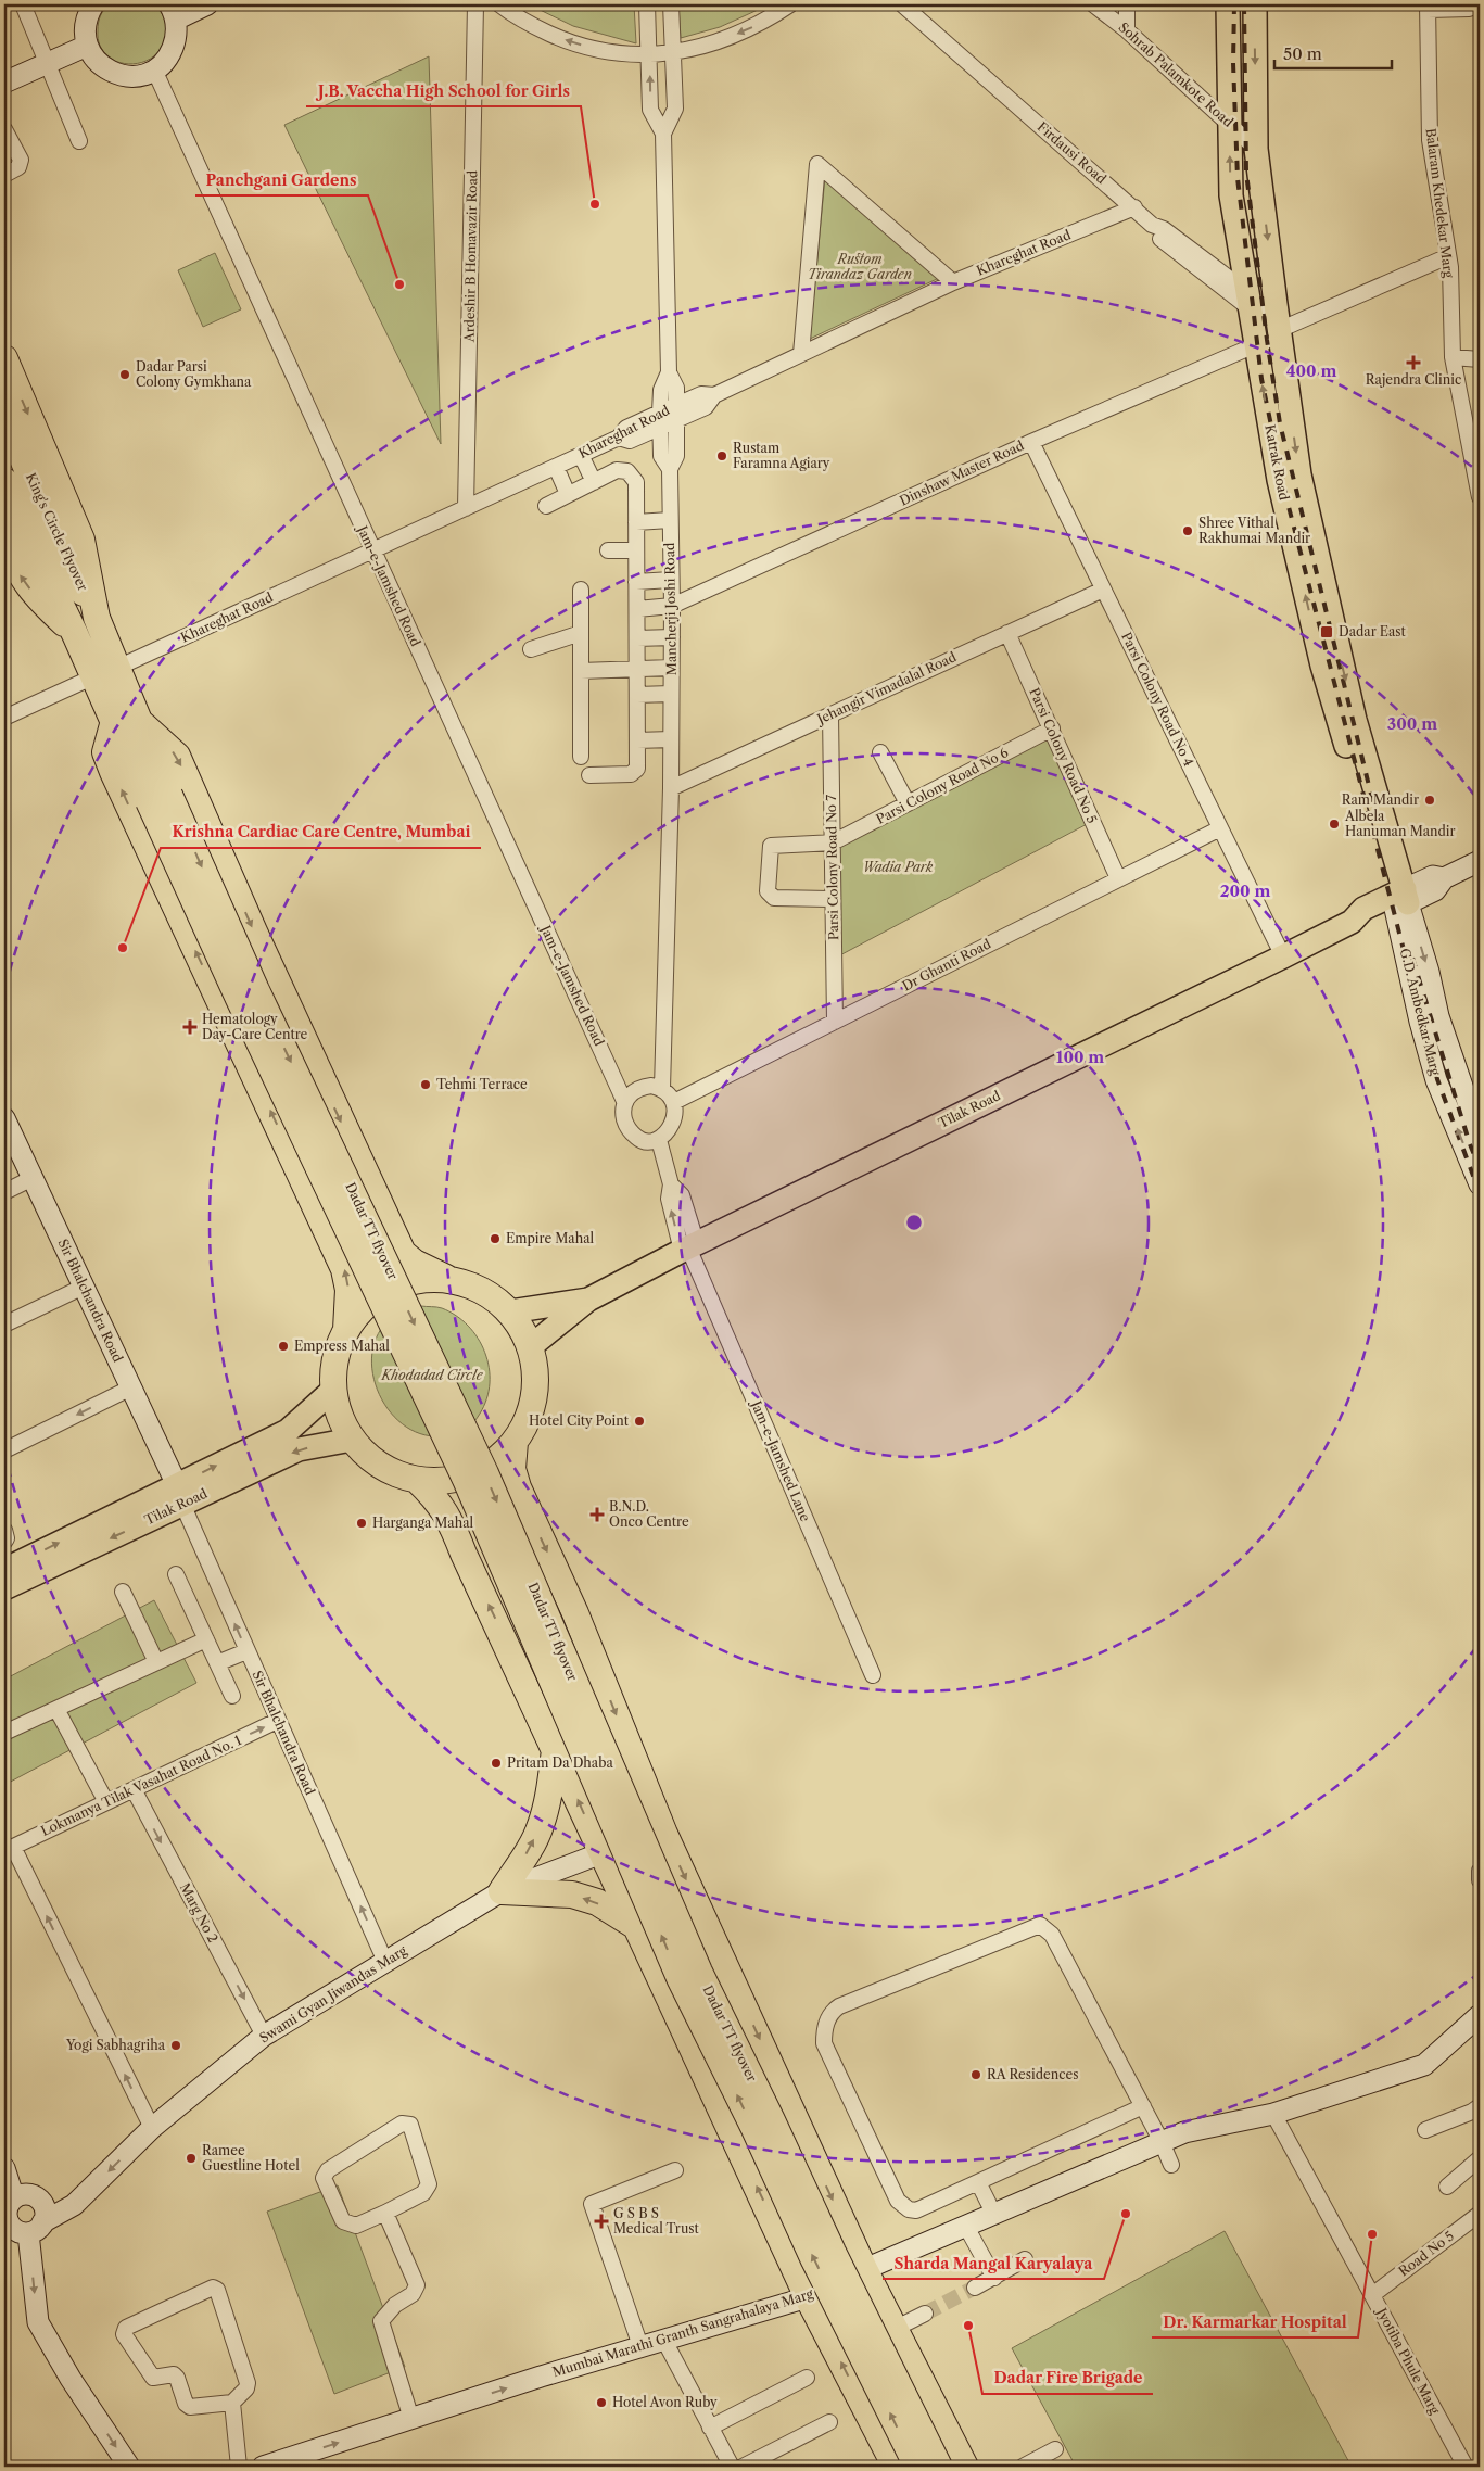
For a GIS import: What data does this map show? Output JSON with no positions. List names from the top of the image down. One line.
{"streets":{"highway":["King's Circle Flyover","Dadar TT flyover"],"main road":["Katrak Road","Tilak Road"],"street":["Sohrab Palamkote Road","Firdausi Road","Balaram Khedekar Marg","Khareghat Road","Ardeshir B Homavazir Road","Dinshaw Master Road","Jam-e-Jamshed Road","Mancherji Joshi Road","Jehangir Vimadalal Road","Parsi Colony Road No 4","Parsi Colony Road No 5","Parsi Colony Road No 6","Parsi Colony Road No 7","Dr Ghanti Road","G.D. Ambedkar Marg","Sir Bhalchandra Road","Jam-e-Jamshed Lane","Lokmanya Tilak Vasahat Road No. 1","Marg No 2","Swami Gyan Jiwandas Marg","Road No 5","Mumbai Marathi Granth Sangrahalaya Marg","Jyotiba Phule Marg"]},"crossings":[["Sohrab Palamkote Road","Katrak Road"],["Firdausi Road","Khareghat Road"],["Firdausi Road","Katrak Road"],["Balaram Khedekar Marg","Dinshaw Master Road"],["Khareghat Road","Ardeshir B Homavazir Road"],["Khareghat Road","King's Circle Flyover"],["Khareghat Road","Jam-e-Jamshed Road"],["Khareghat Road","Mancherji Joshi Road"],["Katrak Road","Dinshaw Master Road"],["Katrak Road","G.D. Ambedkar Marg"],["Katrak Road","Tilak Road"],["Dinshaw Master Road","Mancherji Joshi Road"],["Dinshaw Master Road","Parsi Colony Road No 4"],["Jam-e-Jamshed Road","Mancherji Joshi Road"],["Jam-e-Jamshed Road","Dr Ghanti Road"],["Jam-e-Jamshed Road","Jam-e-Jamshed Lane"],["Mancherji Joshi Road","Jehangir Vimadalal Road"],["Mancherji Joshi Road","Dr Ghanti Road"],["Mancherji Joshi Road","Jam-e-Jamshed Lane"],["Jehangir Vimadalal Road","Parsi Colony Road No 4"],["Jehangir Vimadalal Road","Parsi Colony Road No 5"],["Jehangir Vimadalal Road","Parsi Colony Road No 7"],["Parsi Colony Road No 4","Dr Ghanti Road"],["Parsi Colony Road No 4","Tilak Road"],["Parsi Colony Road No 5","Parsi Colony Road No 6"],["Parsi Colony Road No 5","Dr Ghanti Road"],["Parsi Colony Road No 6","Parsi Colony Road No 7"],["Parsi Colony Road No 7","Dr Ghanti Road"],["Dr Ghanti Road","Jam-e-Jamshed Lane"],["G.D. Ambedkar Marg","Tilak Road"],["Tilak Road","Sir Bhalchandra Road"],["Tilak Road","Jam-e-Jamshed Lane"],["Sir Bhalchandra Road","Lokmanya Tilak Vasahat Road No. 1"],["Sir Bhalchandra Road","Swami Gyan Jiwandas Marg"],["Lokmanya Tilak Vasahat Road No. 1","Marg No 2"],["Marg No 2","Swami Gyan Jiwandas Marg"],["Road No 5","Jyotiba Phule Marg"],["Mumbai Marathi Granth Sangrahalaya Marg","Jyotiba Phule Marg"]],"one_way":["Marg No 2"],"parks":["Rustom Tirandaz Garden","Wadia Park","Khodadad Circle"],"places":{"other":["J.B. Vaccha High School for Girls","Panchgani Gardens","Dadar Parsi Colony Gymkhana","Rustam Faramna Agiary","Shree Vithal Rakhumai Mandir","Ram Mandir","Albela Hanuman Mandir","Krishna Cardiac Care Centre, Mumbai","Tehmi Terrace","Empire Mahal","Empress Mahal","Hotel City Point","Harganga Mahal","Pritam Da Dhaba","Yogi Sabhagriha","RA Residences","Ramee Guestline Hotel","Sharda Mangal Karyalaya","Dr. Karmarkar Hospital","Dadar Fire Brigade","Hotel Avon Ruby"],"health":["Rajendra Clinic","Hematology Day-Care Centre","B.N.D. Onco Centre","G S B S Medical Trust"],"transit":["Dadar East"]},"scale_bar":"50 m","rings":["400 m","300 m","200 m","100 m"]}
